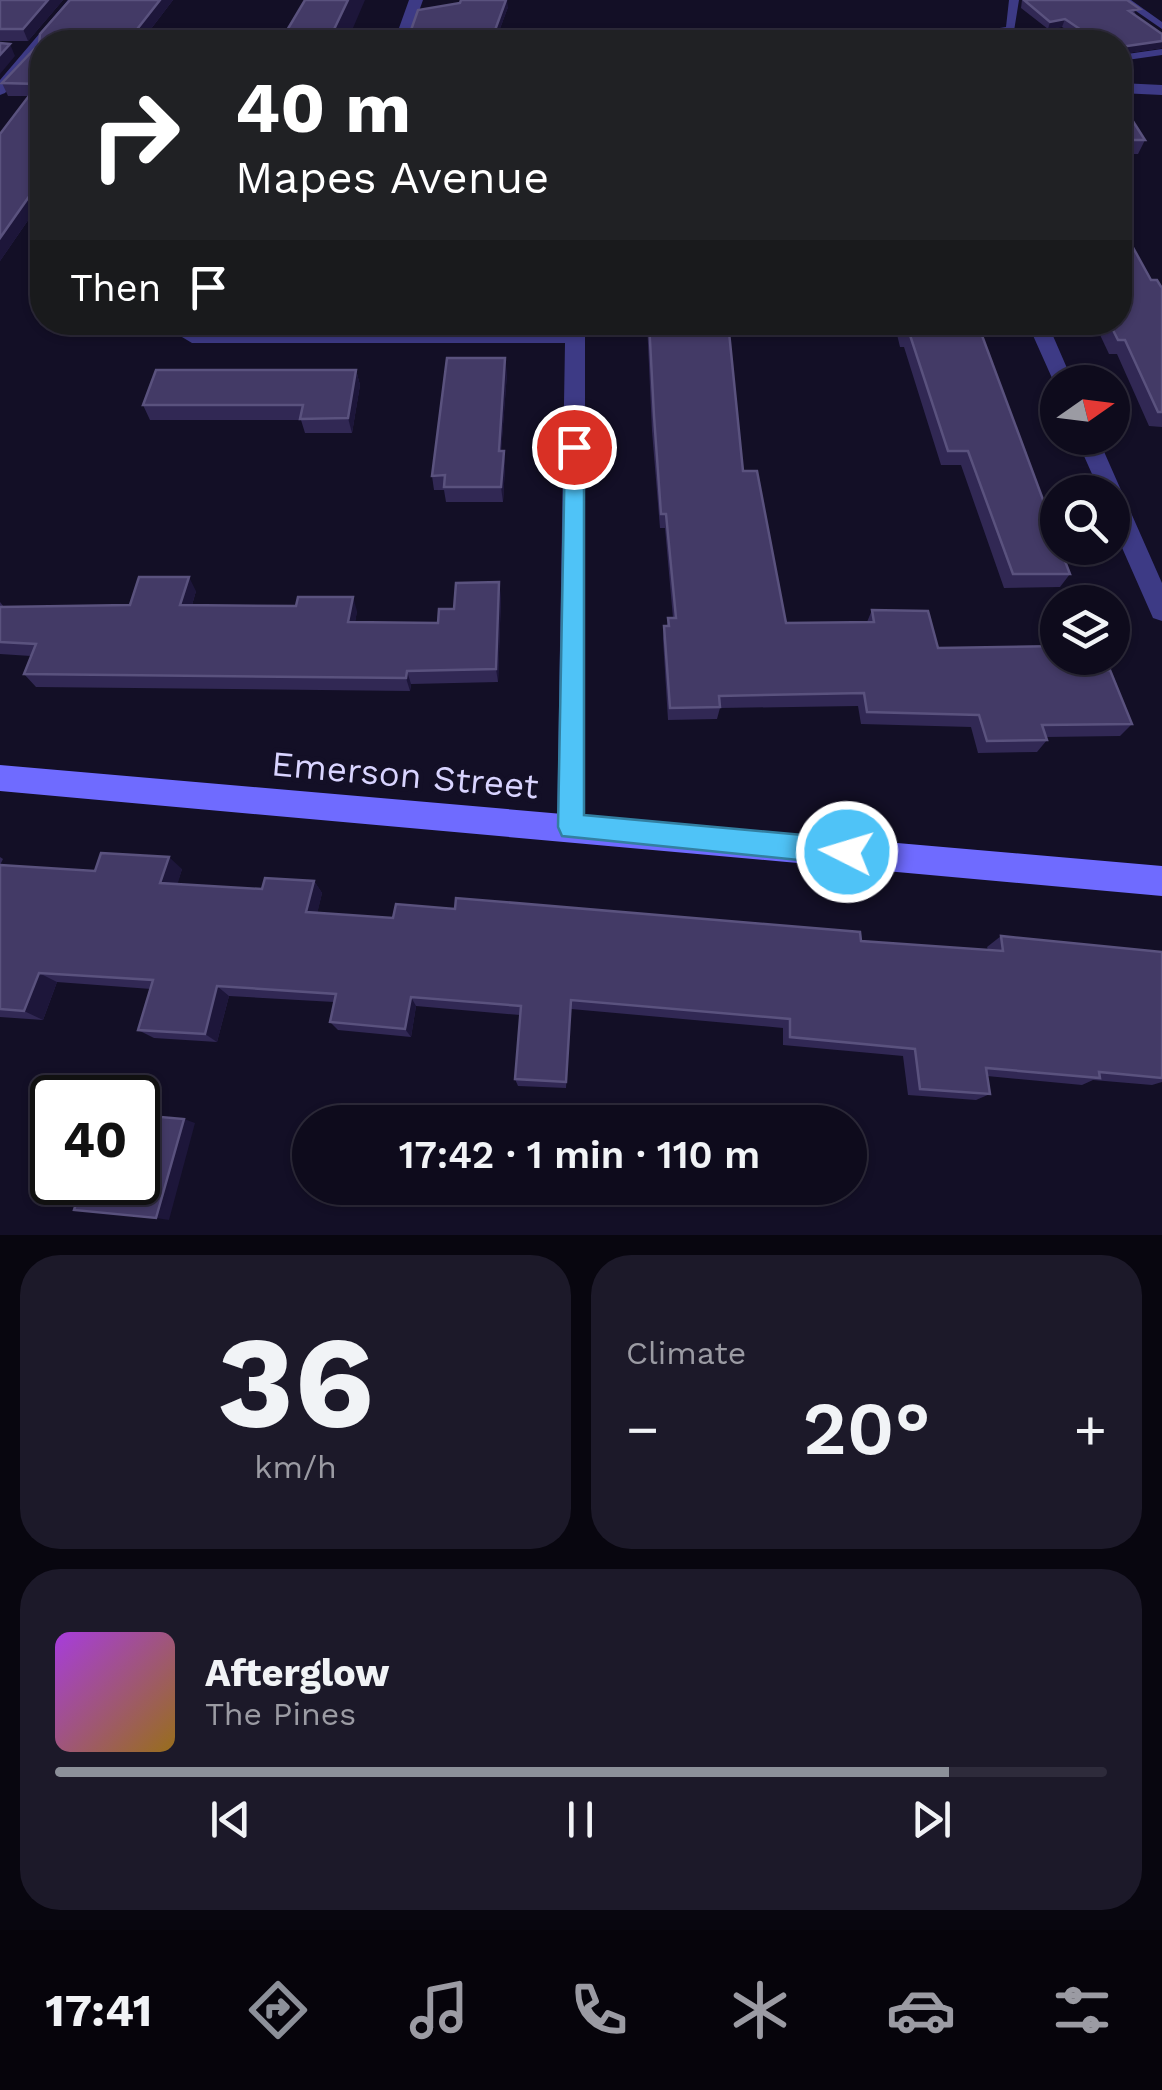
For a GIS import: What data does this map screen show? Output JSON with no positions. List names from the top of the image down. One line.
{"streets":{"street":["Emerson Street"]},"north":"right","page":{"turn":["40 m","Mapes Avenue"],"then":"Then","limit":"40","trip":"17:42 · 1 min · 110 m","tile":[["36","km/h"],"Climate"],"heat":["−","20°","+"],"song":["Afterglow","The Pines"],"tabs":"17:41"}}
